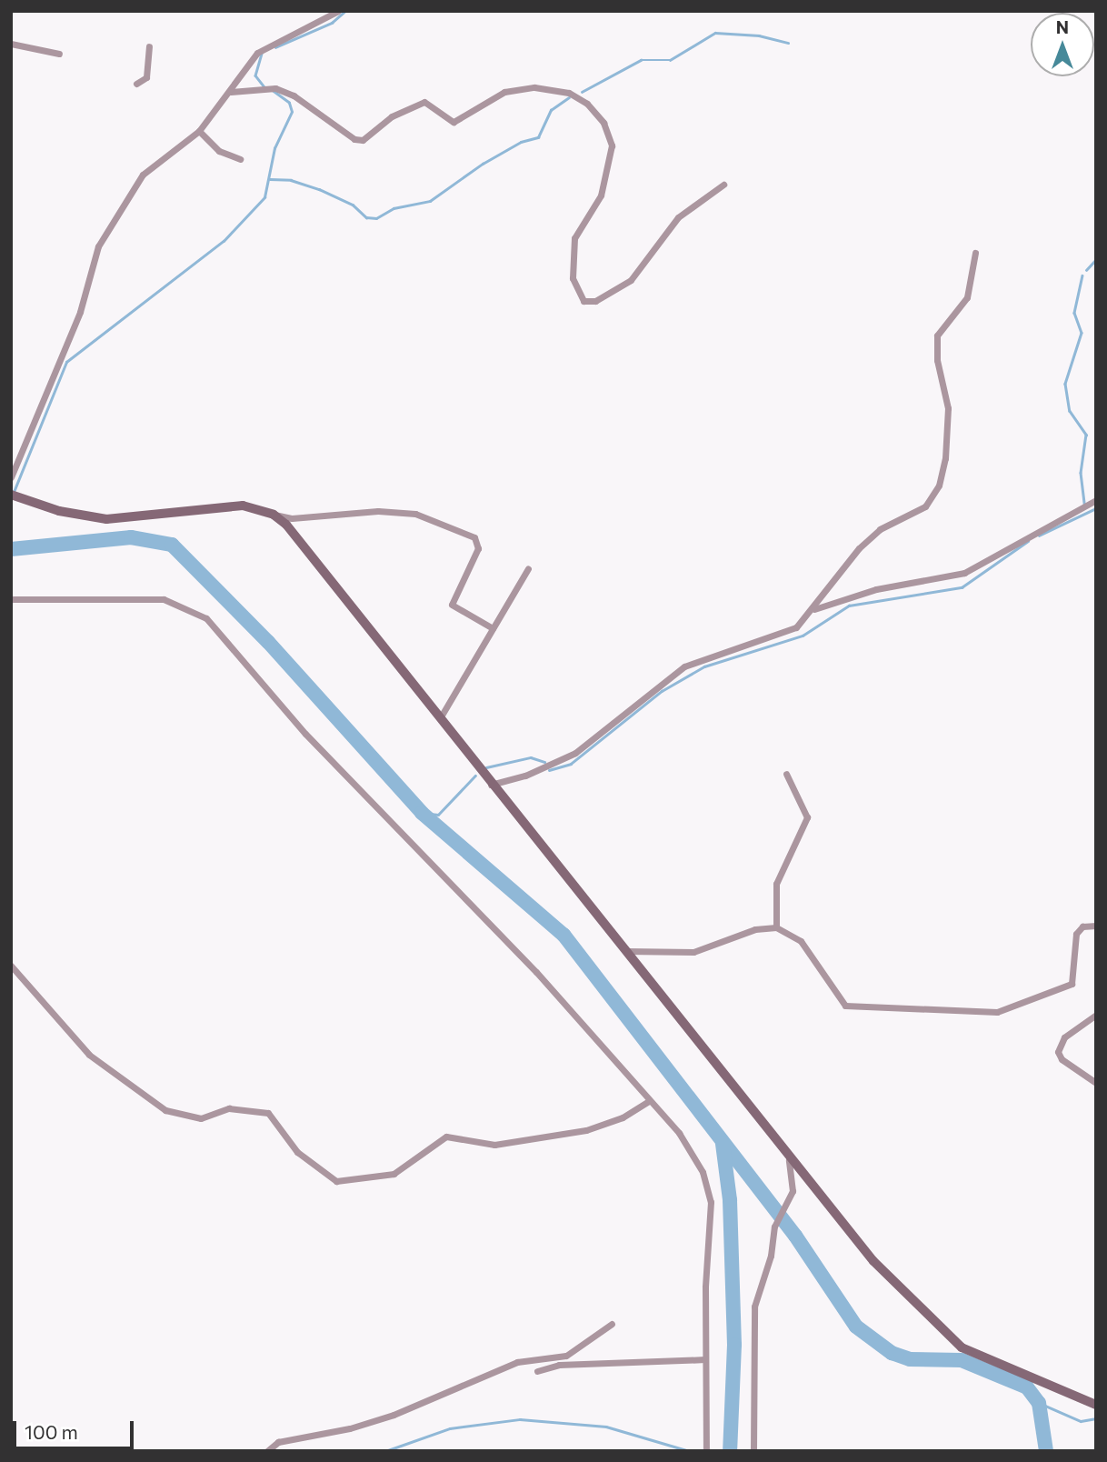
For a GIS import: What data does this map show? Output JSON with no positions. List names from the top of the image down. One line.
{"scale_bar":"100 m","north":"top"}
